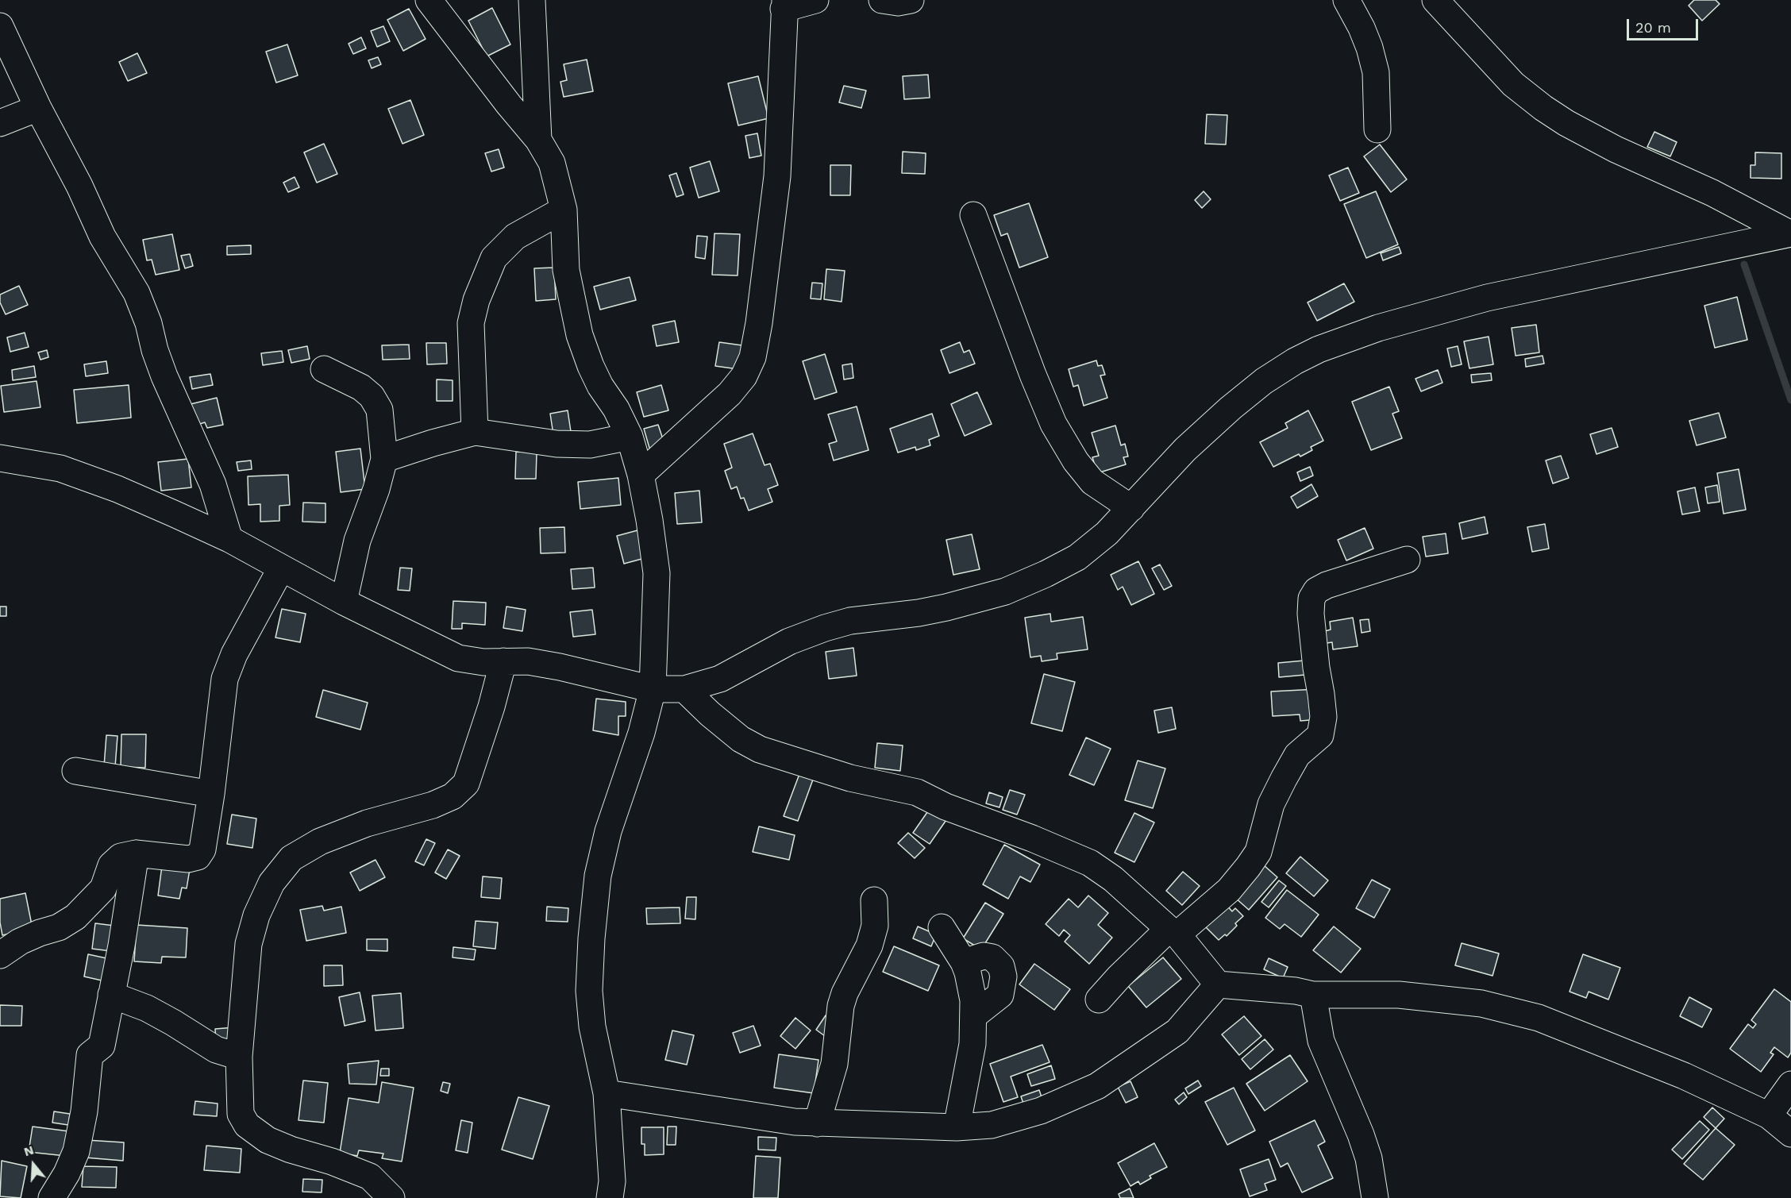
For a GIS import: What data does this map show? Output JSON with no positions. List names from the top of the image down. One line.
{"scale_bar":"20 m","north":"top"}
